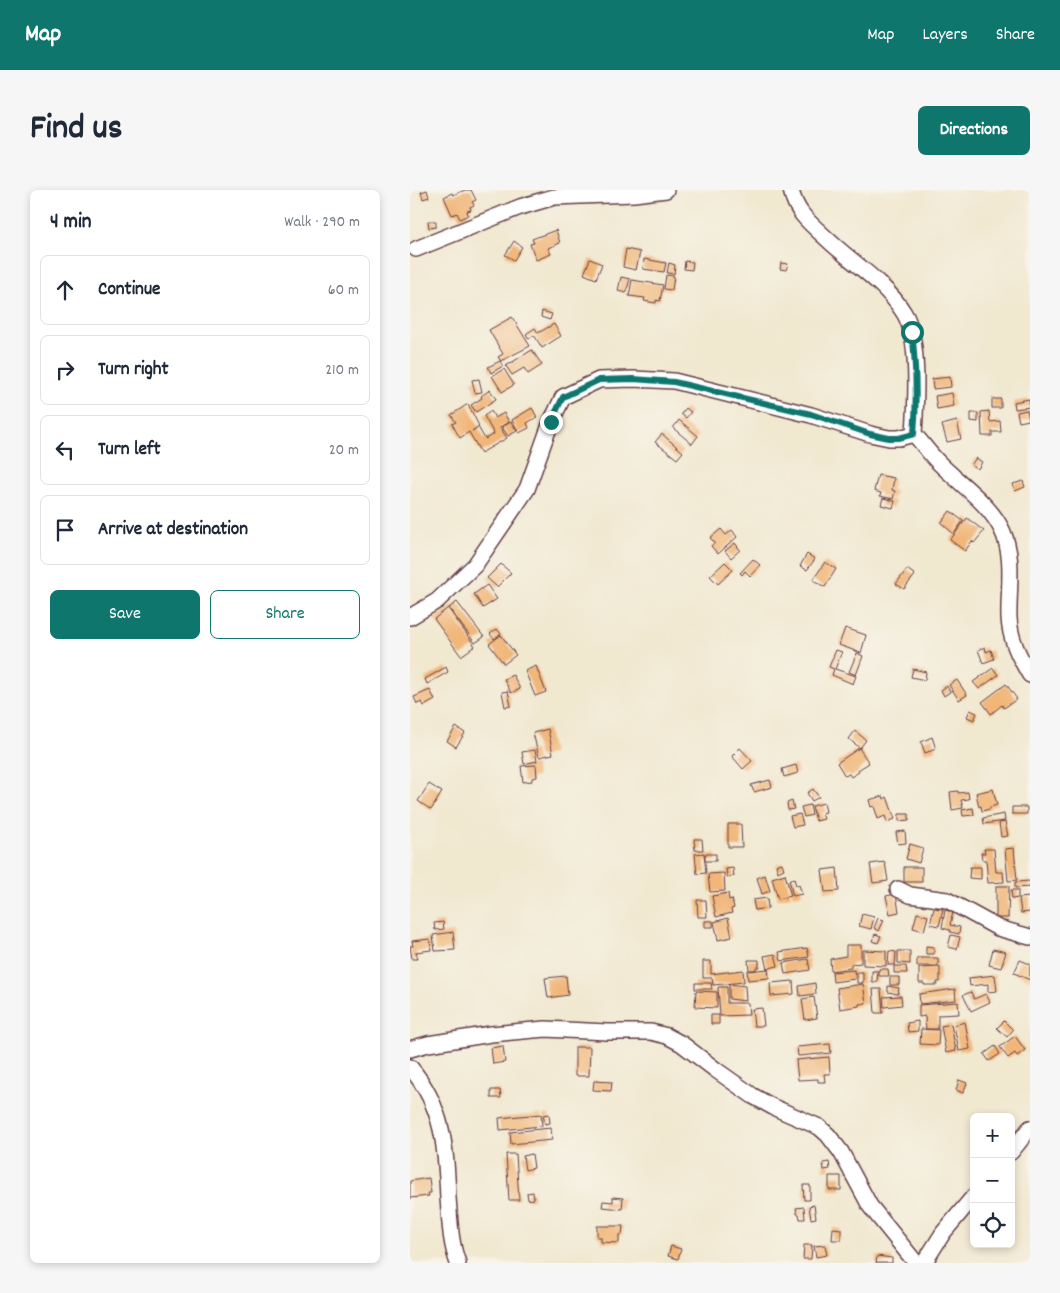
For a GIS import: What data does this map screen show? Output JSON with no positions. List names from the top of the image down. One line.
{"page":{"header":"Map","nav":["Map","Layers","Share"],"title":"Find us","buttons":["Directions",["Save","Share"]],"heading":["4 min","Walk · 290 m"],"list":[["Continue","60 m"],["Turn right","210 m"],["Turn left","20 m"],"Arrive at destination"],"map_buttons":["+","−"]}}
